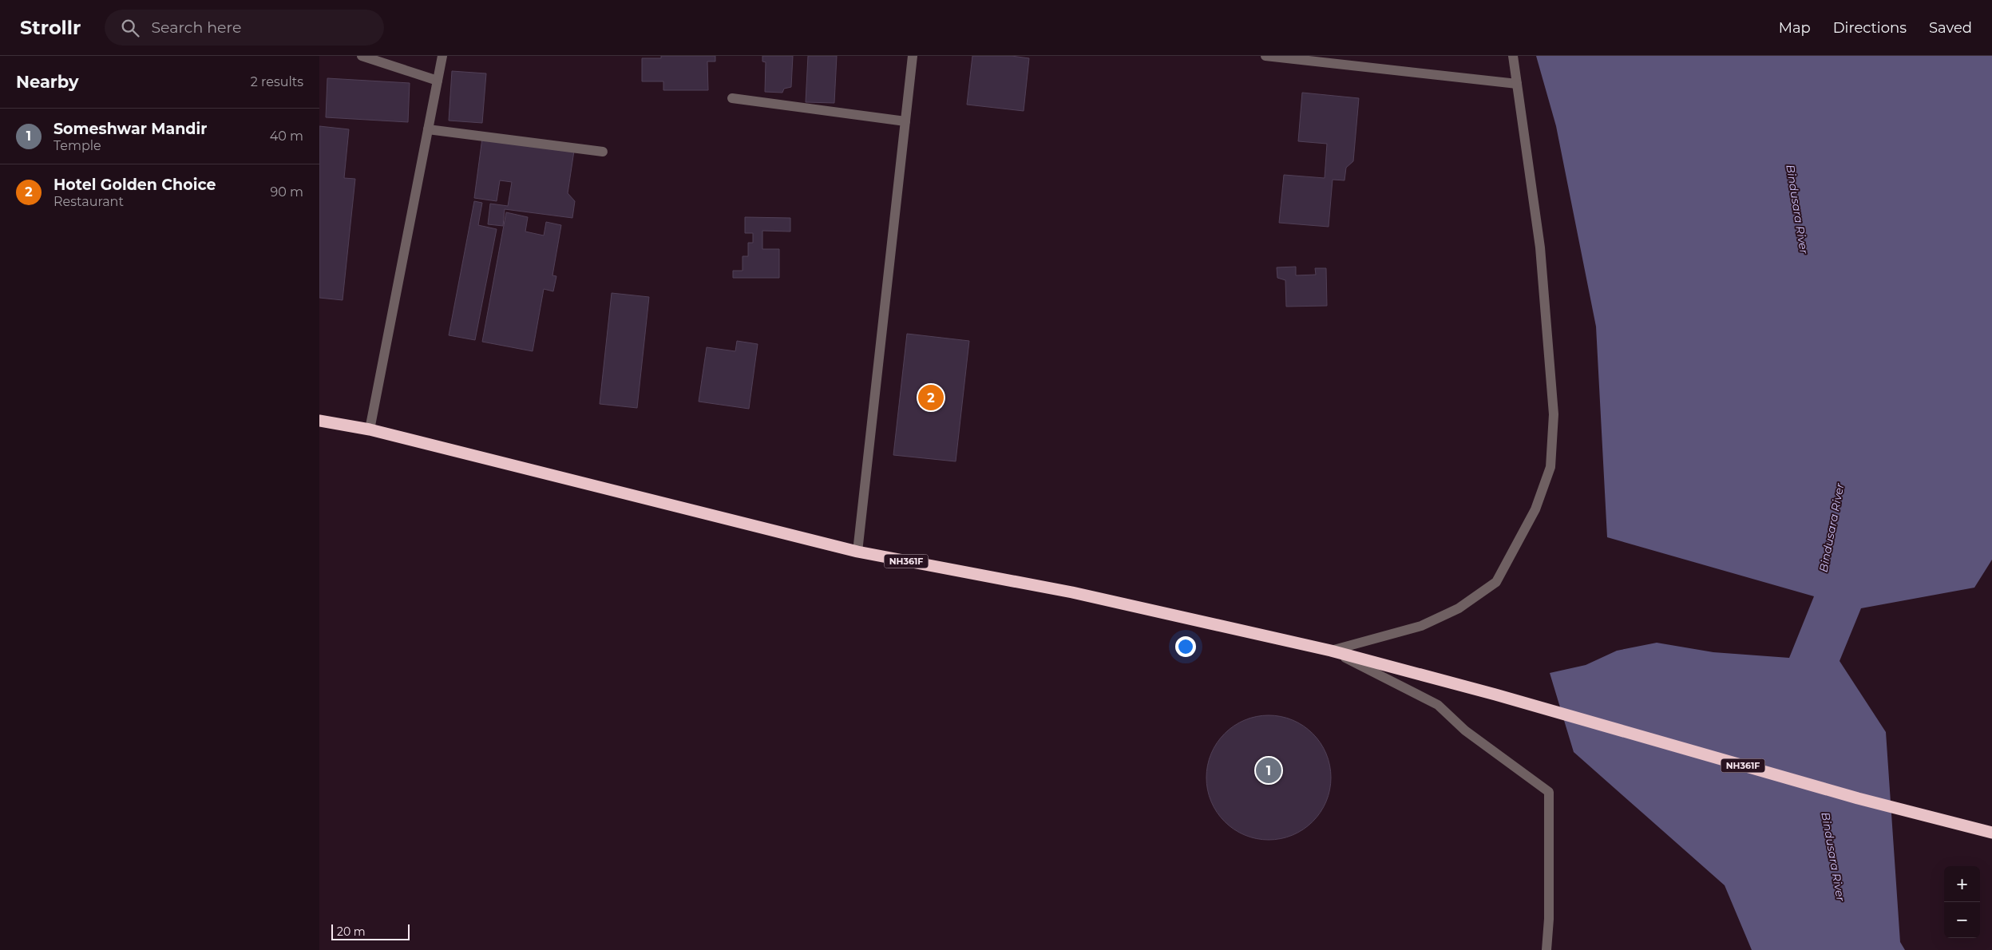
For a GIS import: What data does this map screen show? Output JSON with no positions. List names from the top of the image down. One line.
{"streets":{"highway":["NH361F"]},"water":["Bindusara River"],"scale_bar":"20 m","page":{"header":"Strollr","search":"Search here","nav":["Map","Directions","Saved"],"heading":["Nearby","2 results"],"list":[{"mark":"1","name":"Someshwar Mandir","note":"Temple","value":"40 m"},{"mark":"2","name":"Hotel Golden Choice","note":"Restaurant","value":"90 m"}],"pins":["2","1"],"map_buttons":["+","−"],"scale":"20 m"}}
